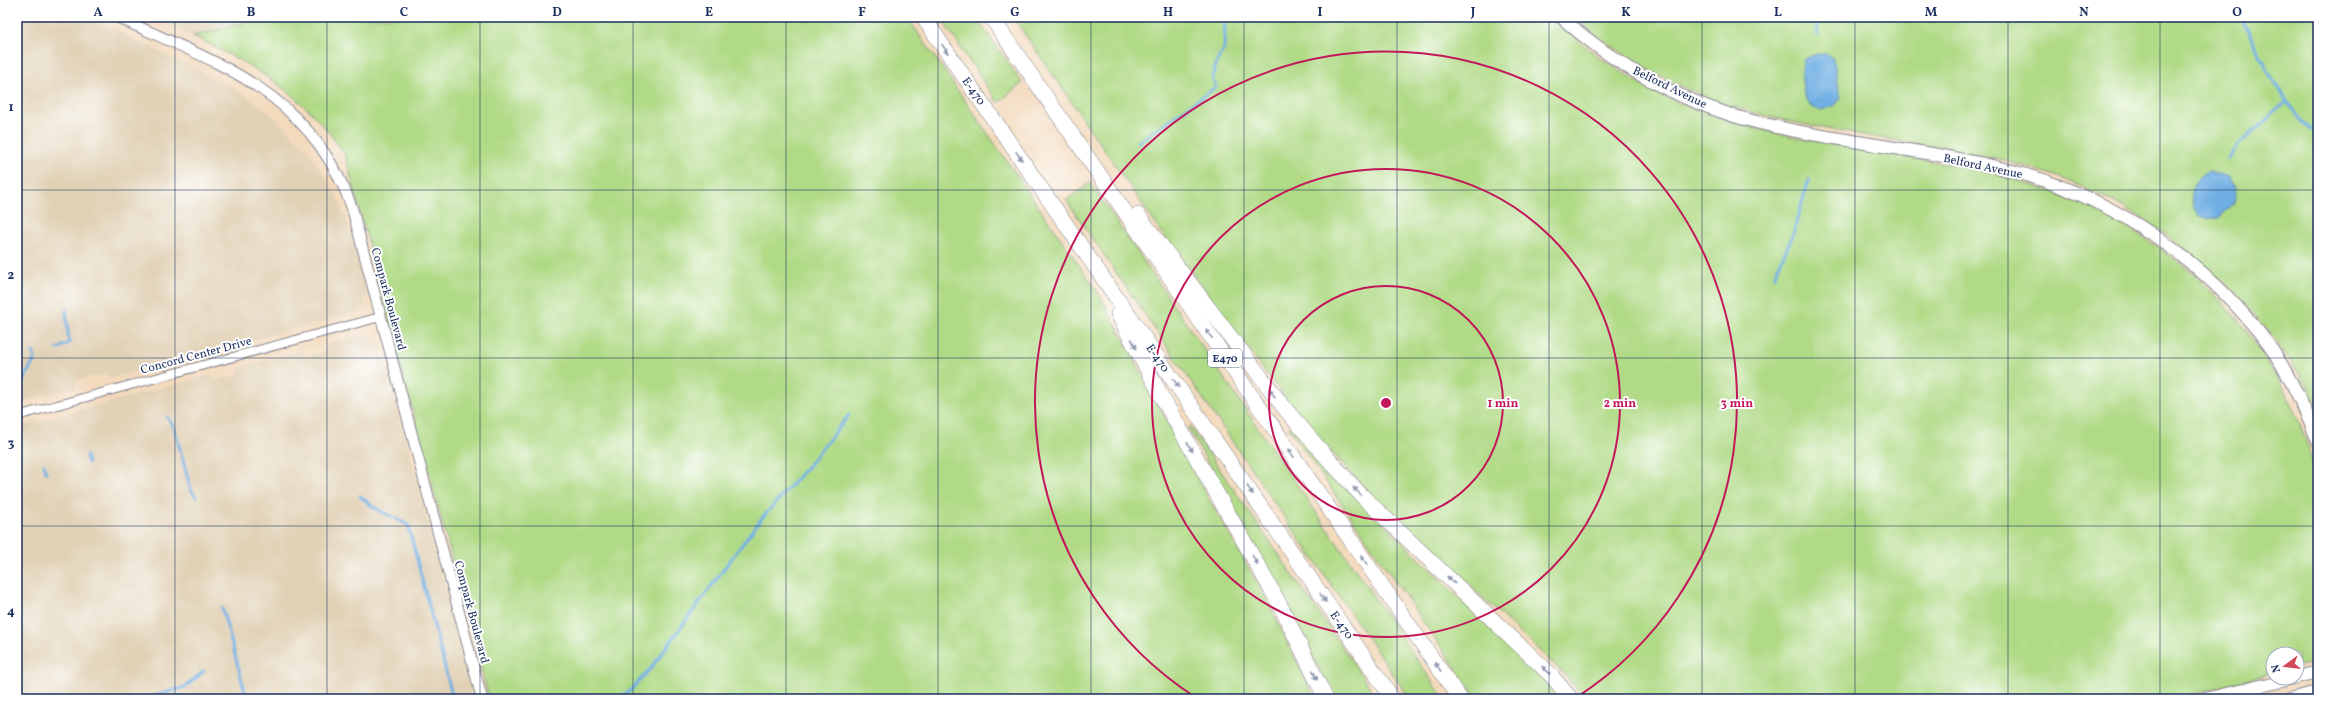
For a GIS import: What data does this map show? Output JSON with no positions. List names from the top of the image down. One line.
{"streets":{"highway":["E-470","E470"],"main road":["Belford Avenue"],"street":["Compark Boulevard","Concord Center Drive"]},"crossings":[["Compark Boulevard","Concord Center Drive"]],"north":"left","grid":{"columns":["A","B","C","D","E","F","G","H","I","J","K","L","M","N","O"],"rows":["1","2","3","4"]},"rings":["1 min","2 min","3 min"]}
